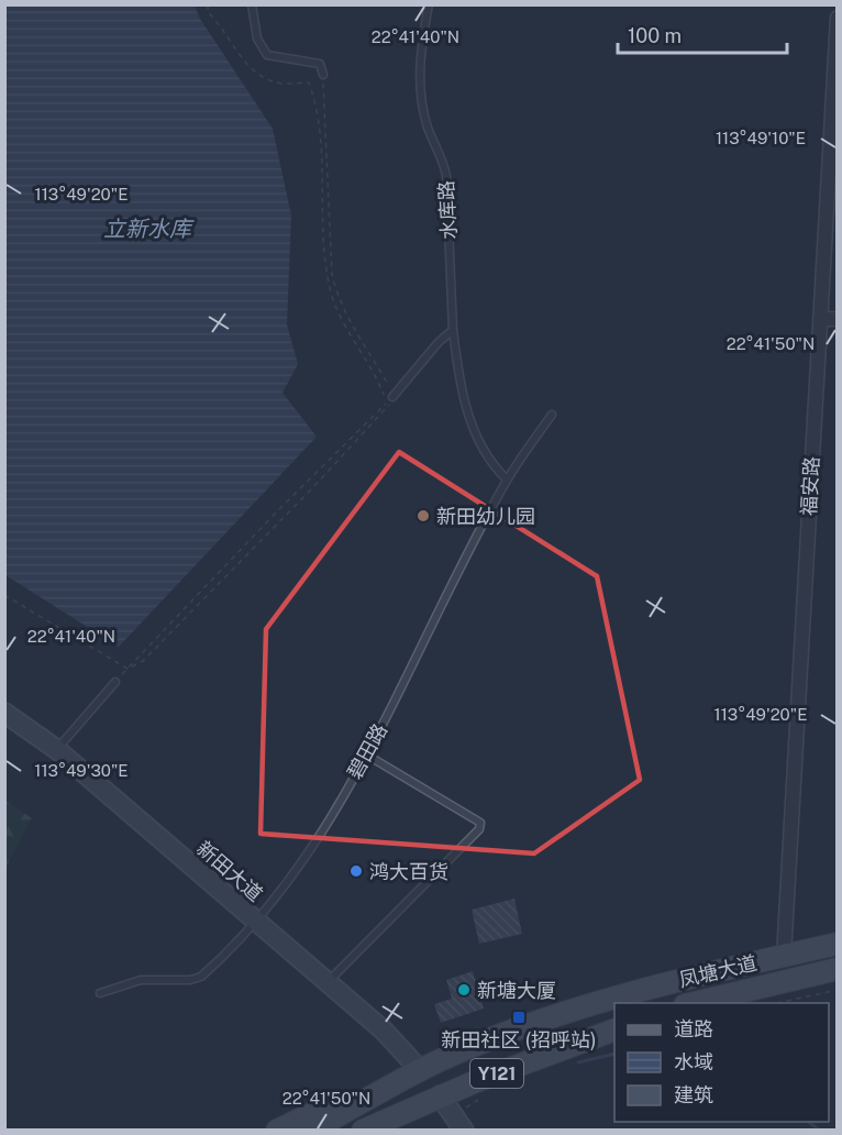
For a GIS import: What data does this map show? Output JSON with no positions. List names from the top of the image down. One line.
{"streets":{"main road":["凤塘大道","Y121"],"street":["福安路","新田大道"],"lane":["水库路","碧田路"]},"crossings":[["水库路","碧田路"],["福安路","凤塘大道"],["碧田路","新田大道"],["新田大道","凤塘大道"]],"water":["立新水库"],"places":{"other":["新田幼儿园","鸿大百货","新塘大厦"],"transit":["新田社区 (招呼站)"]},"legend":["道路","水域","建筑"],"scale_bar":"100 m","coordinates":["22°41'40\"N","113°49'10\"E","113°49'20\"E","22°41'50\"N","113°49'30\"E"]}
